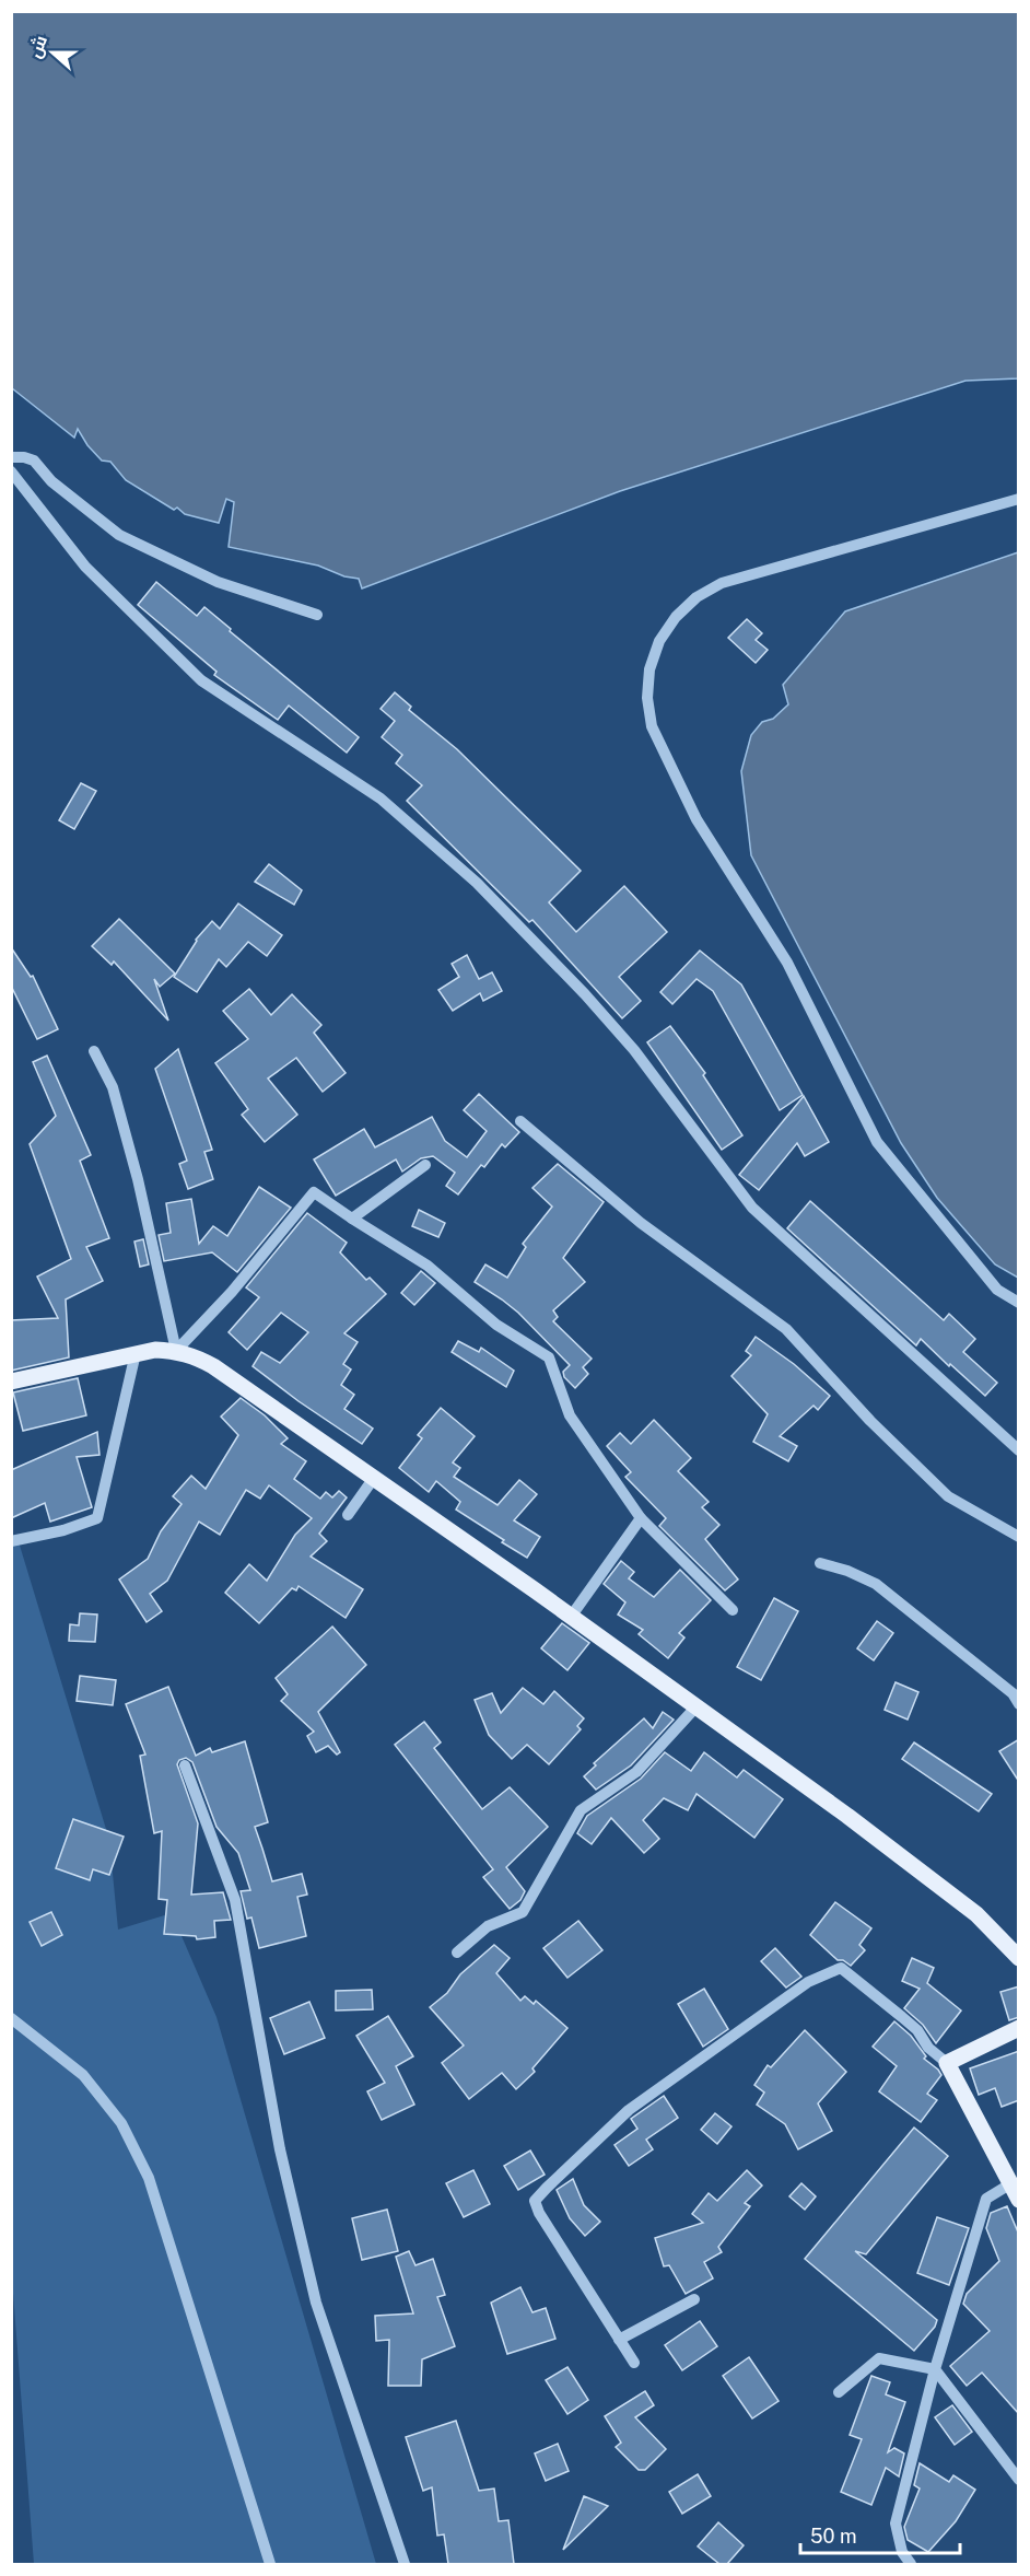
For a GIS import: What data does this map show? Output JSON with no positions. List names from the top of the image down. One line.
{"scale_bar":"50 m","north":"left"}
